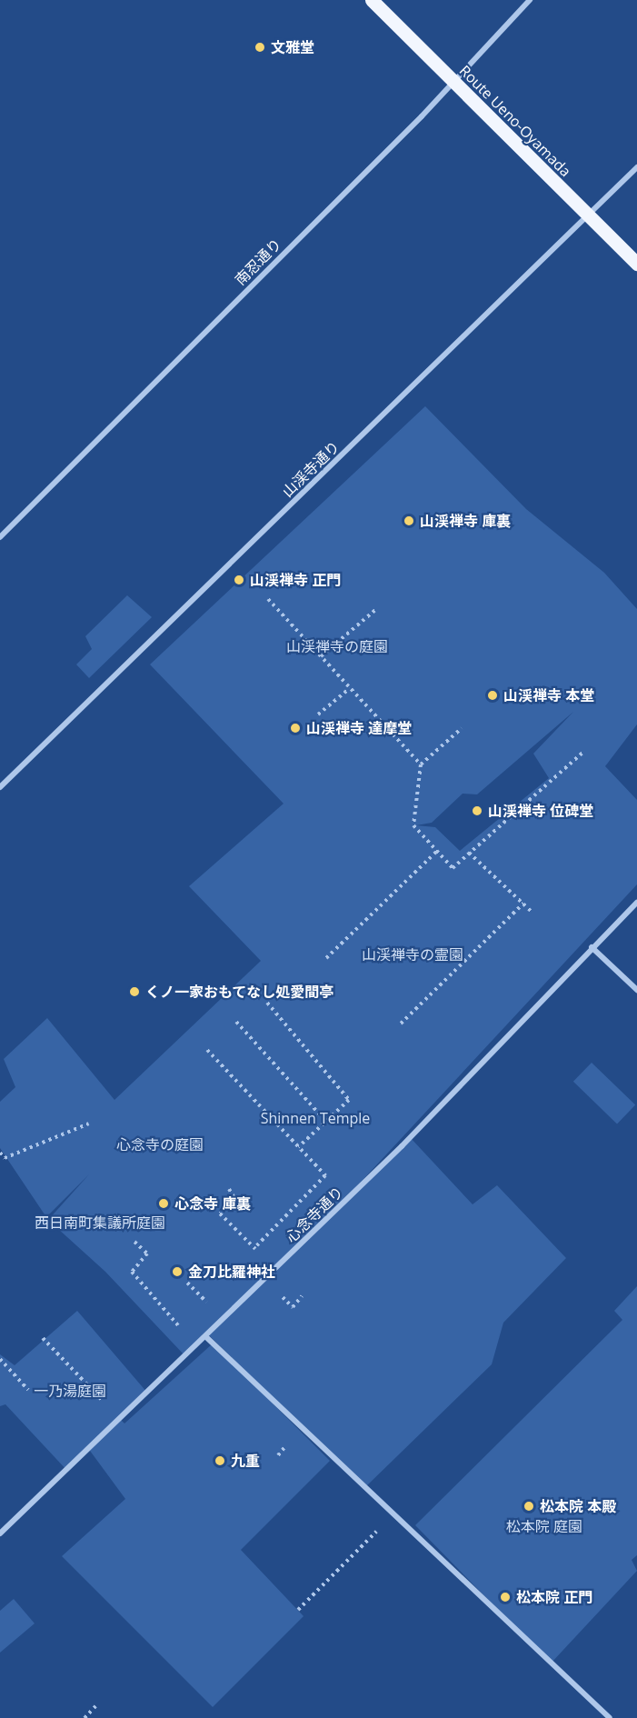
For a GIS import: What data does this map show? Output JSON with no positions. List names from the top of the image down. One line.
{"streets":{"main road":["Route Ueno-Oyamada"],"street":["南忍通り","山渓寺通り","心念寺通り"]},"crossings":[["Route Ueno-Oyamada","南忍通り"],["Route Ueno-Oyamada","山渓寺通り"]],"parks":["山渓禅寺の庭園","山渓禅寺の霊園","Shinnen Temple","心念寺の庭園","西日南町集議所庭園","一乃湯庭園","松本院 庭園"],"places":["文雅堂","山渓禅寺 庫裏","山渓禅寺 正門","山渓禅寺 本堂","山渓禅寺 達摩堂","山渓禅寺 位碑堂","くノ一家おもてなし処愛間亭","心念寺 庫裏","金刀比羅神社","九重","松本院 本殿","松本院 正門"]}
